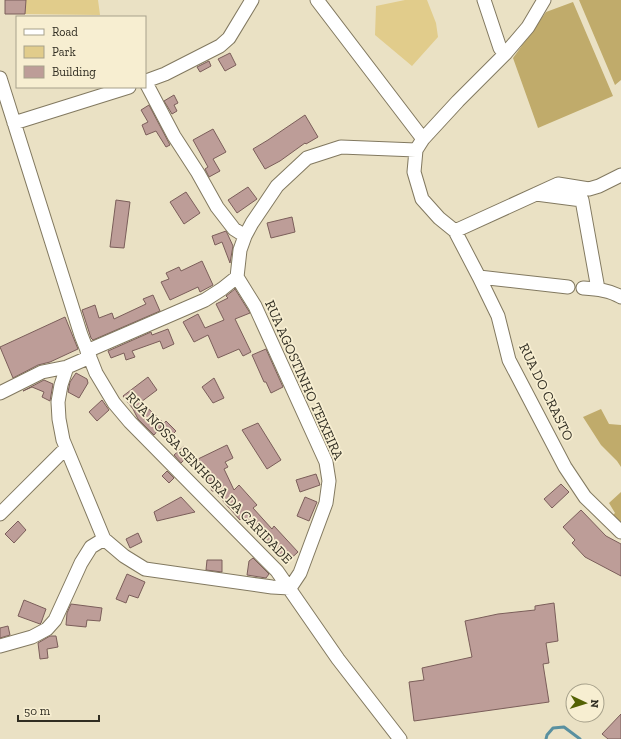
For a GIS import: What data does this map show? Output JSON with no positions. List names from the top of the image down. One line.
{"streets":{"street":["RUA AGOSTINHO TEIXEIRA","RUA DO CRASTO","RUA NOSSA SENHORA DA CARIDADE"]},"crossings":[["RUA AGOSTINHO TEIXEIRA","RUA NOSSA SENHORA DA CARIDADE"]],"legend":["Road","Park","Building"],"scale_bar":"50 m","north":"right"}
